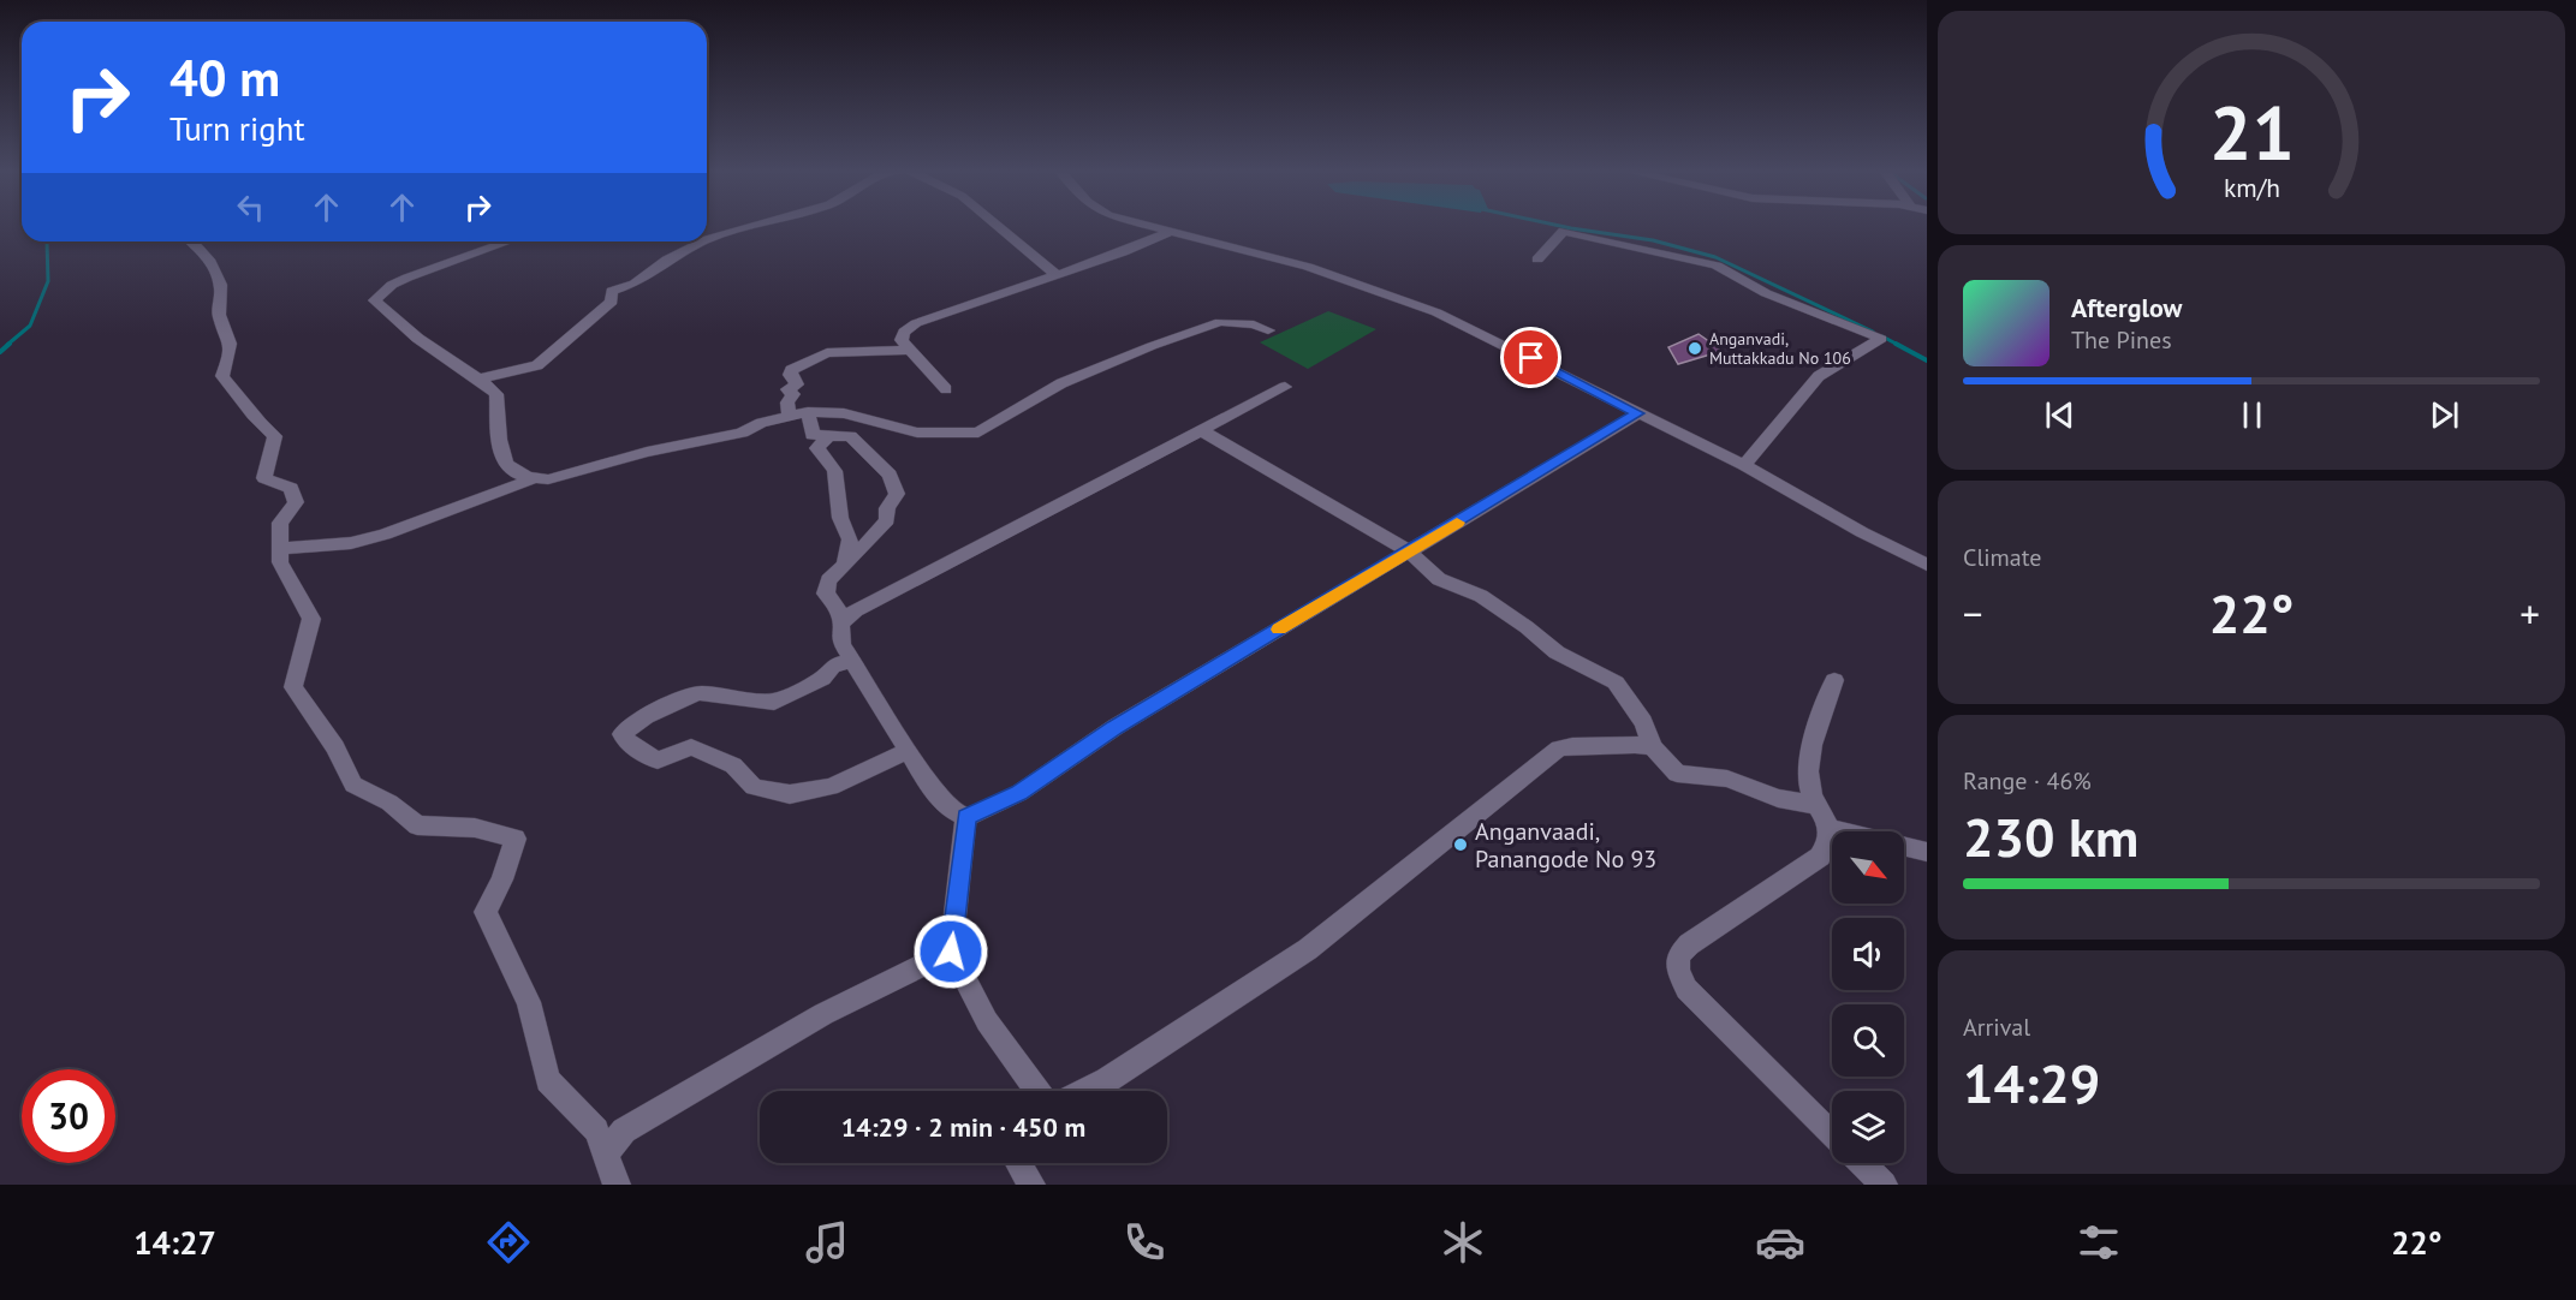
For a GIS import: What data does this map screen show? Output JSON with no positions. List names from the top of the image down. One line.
{"places":["Anganvadi, Muttakkadu No 106","Anganvaadi, Panangode No 93"],"north":"bottom right","page":{"turn":["40 m","Turn right"],"song":["Afterglow","The Pines"],"tile":["Climate",["Range · 46%","230 km"],["Arrival","14:29"]],"heat":["−","22°","+"],"limit":"30","trip":"14:29 · 2 min · 450 m","tabs":["14:27","22°"],"gauge":["21","km/h"]}}
